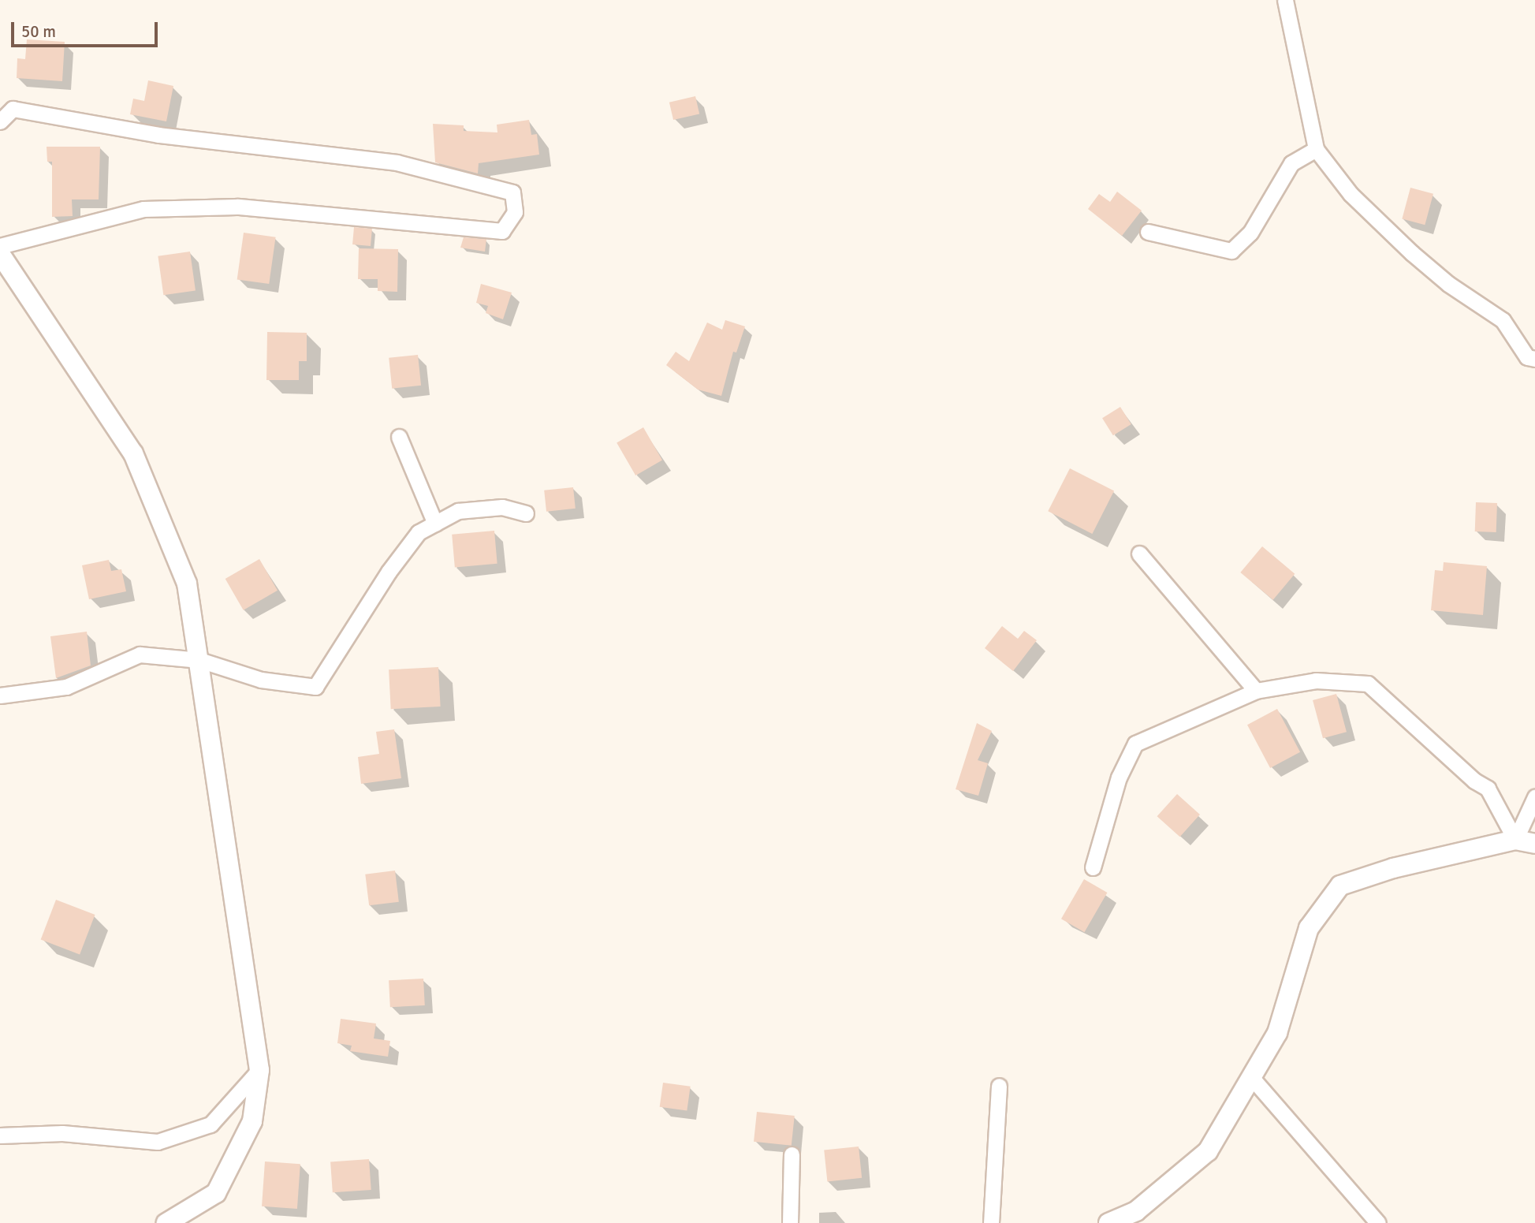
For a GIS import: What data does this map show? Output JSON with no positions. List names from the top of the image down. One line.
{"scale_bar":"50 m"}
